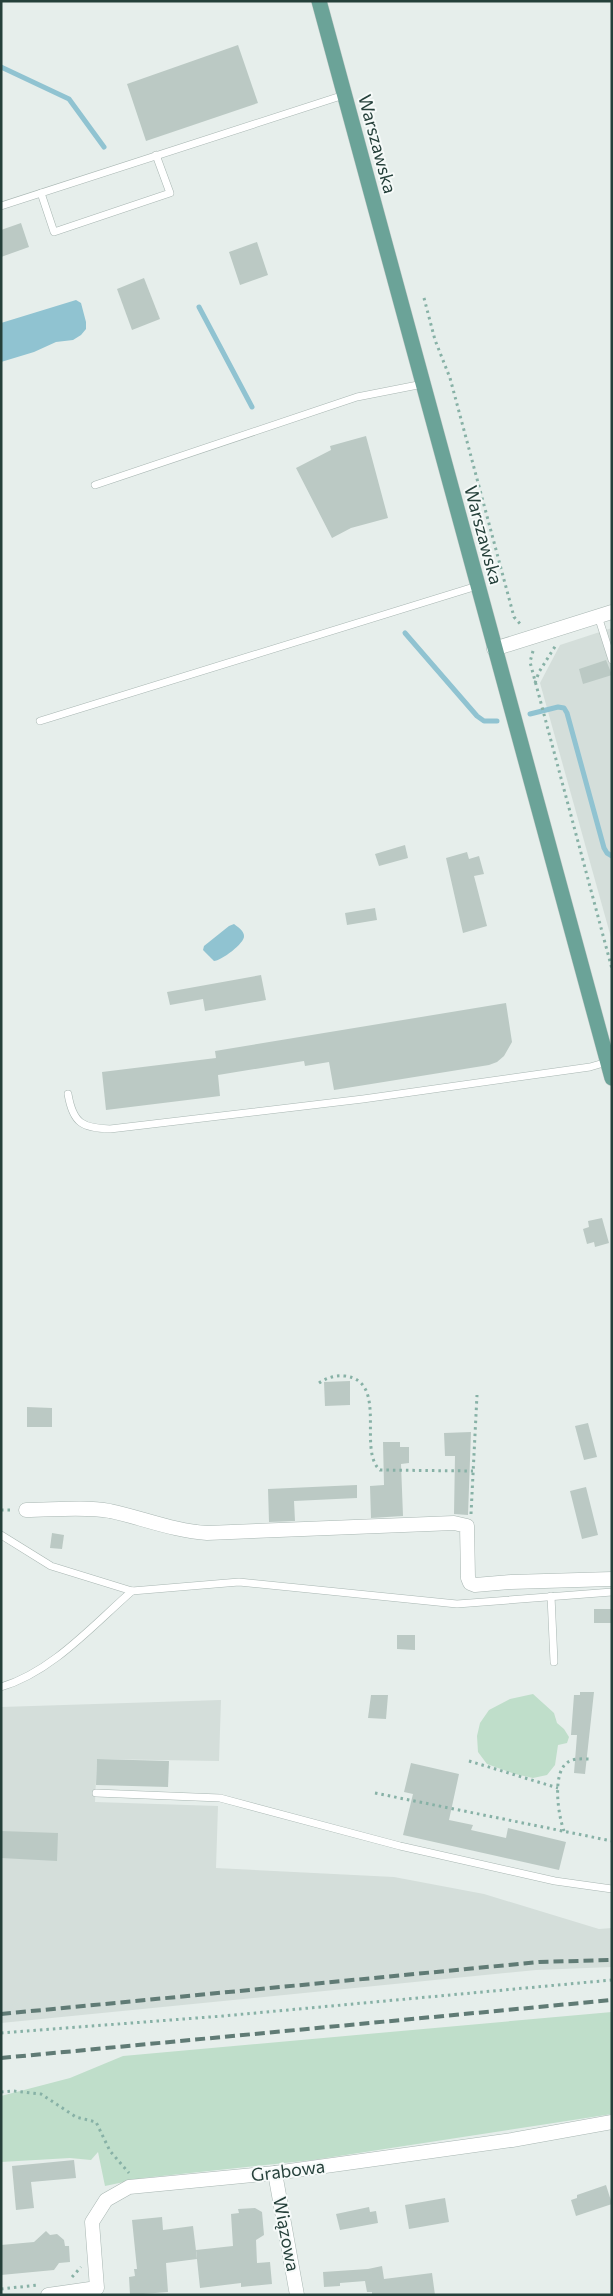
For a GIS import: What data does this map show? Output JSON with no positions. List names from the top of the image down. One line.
{"streets":{"main road":["Warszawska"],"street":["Grabowa","Wiązowa"]},"crossings":[["Grabowa","Wiązowa"]]}
